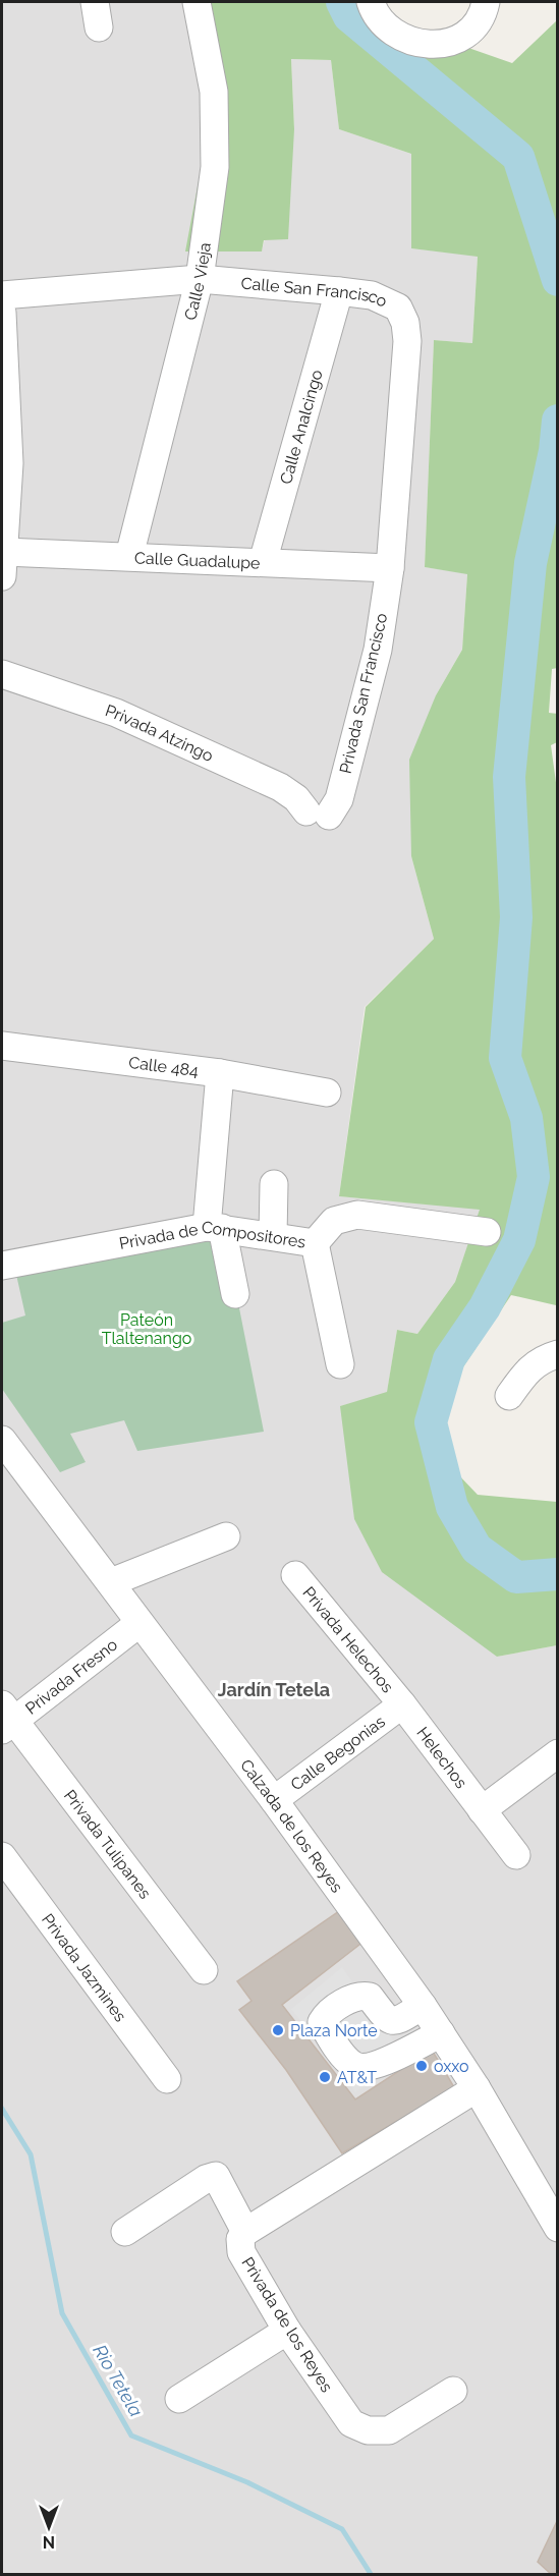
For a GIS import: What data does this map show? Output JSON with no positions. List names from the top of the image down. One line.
{"streets":{"street":["Calle Vieja","Calle San Francisco","Calle Analcingo","Calle Guadalupe","Privada San Francisco","Privada Atzingo","Calle 484","Privada de Compositores","Privada Helechos","Privada Fresno","Calle Begonias","Helechos","Calzada de los Reyes","Privada Tulipanes","Privada Jazmines","Privada de los Reyes"]},"crossings":[["Calle Vieja","Calle San Francisco"],["Calle Vieja","Calle Guadalupe"],["Calle San Francisco","Calle Analcingo"],["Calle San Francisco","Calle Guadalupe"],["Calle San Francisco","Privada San Francisco"],["Calle Analcingo","Calle Guadalupe"],["Calle Guadalupe","Privada San Francisco"],["Privada San Francisco","Privada Atzingo"],["Privada Helechos","Calle Begonias"],["Privada Helechos","Helechos"],["Privada Fresno","Calzada de los Reyes"],["Privada Fresno","Privada Tulipanes"],["Calle Begonias","Helechos"],["Calle Begonias","Calzada de los Reyes"],["Calzada de los Reyes","Privada de los Reyes"]],"districts":["Jardín Tetela"],"water":["Rio Tetela"],"parks":["Pateón Tlaltenango"],"places":["Plaza Norte","oxxo","AT&T"],"north":"bottom"}
